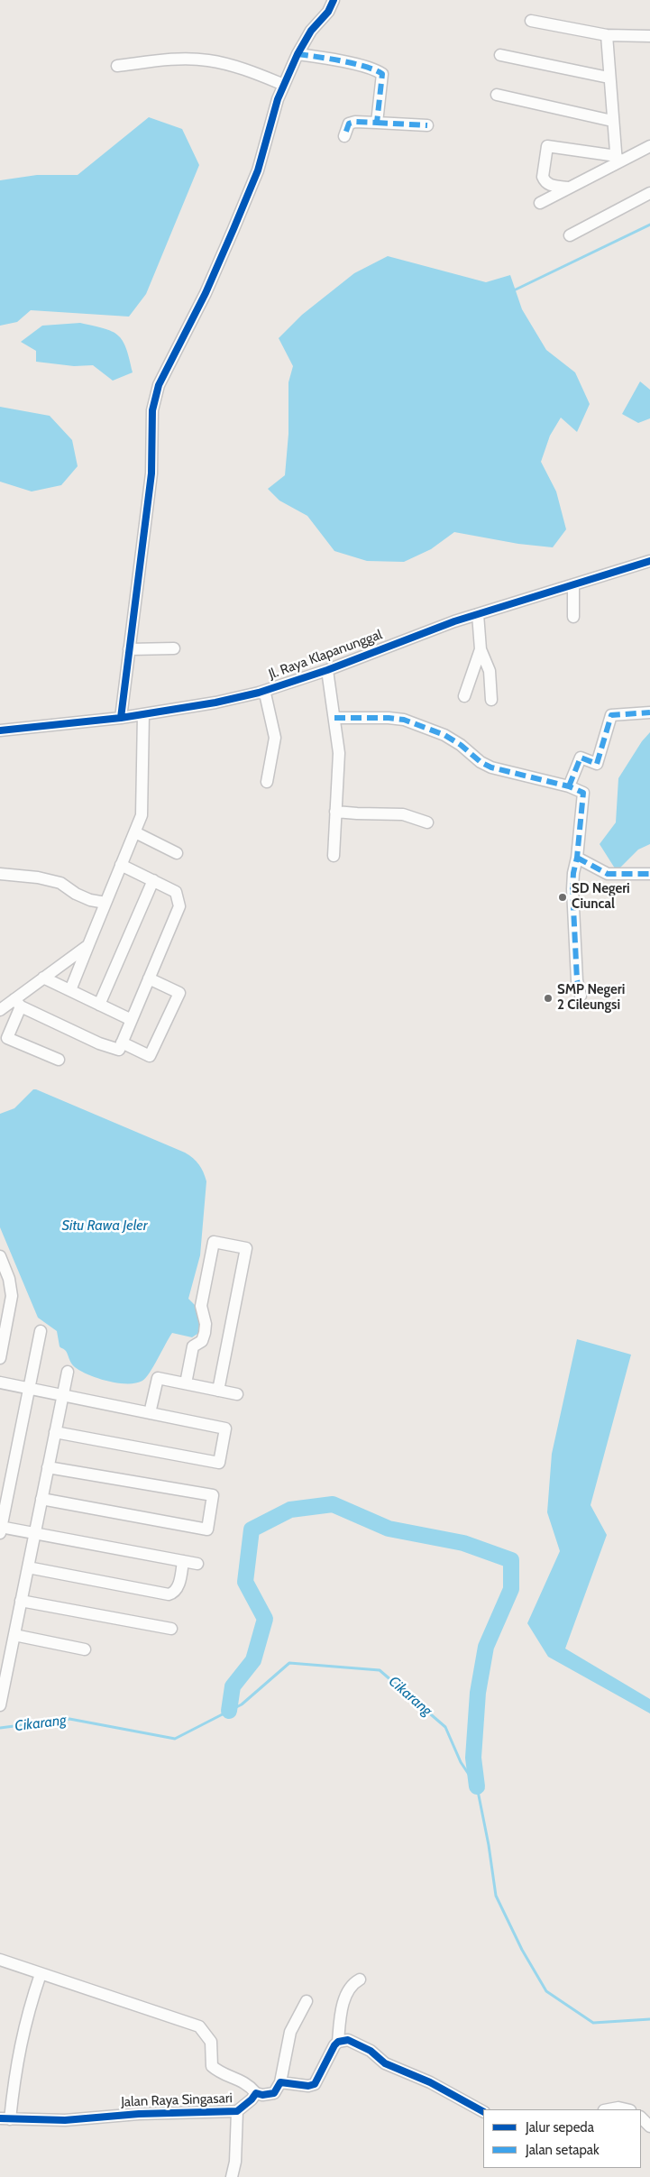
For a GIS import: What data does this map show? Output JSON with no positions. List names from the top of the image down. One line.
{"streets":{"street":["Jl. Raya Klapanunggal","Jalan Raya Singasari"]},"water":["Situ Rawa Jeler","Cikarang"],"places":["SD Negeri Ciuncal","SMP Negeri 2 Cileungsi"],"legend":["Jalur sepeda","Jalan setapak"]}
